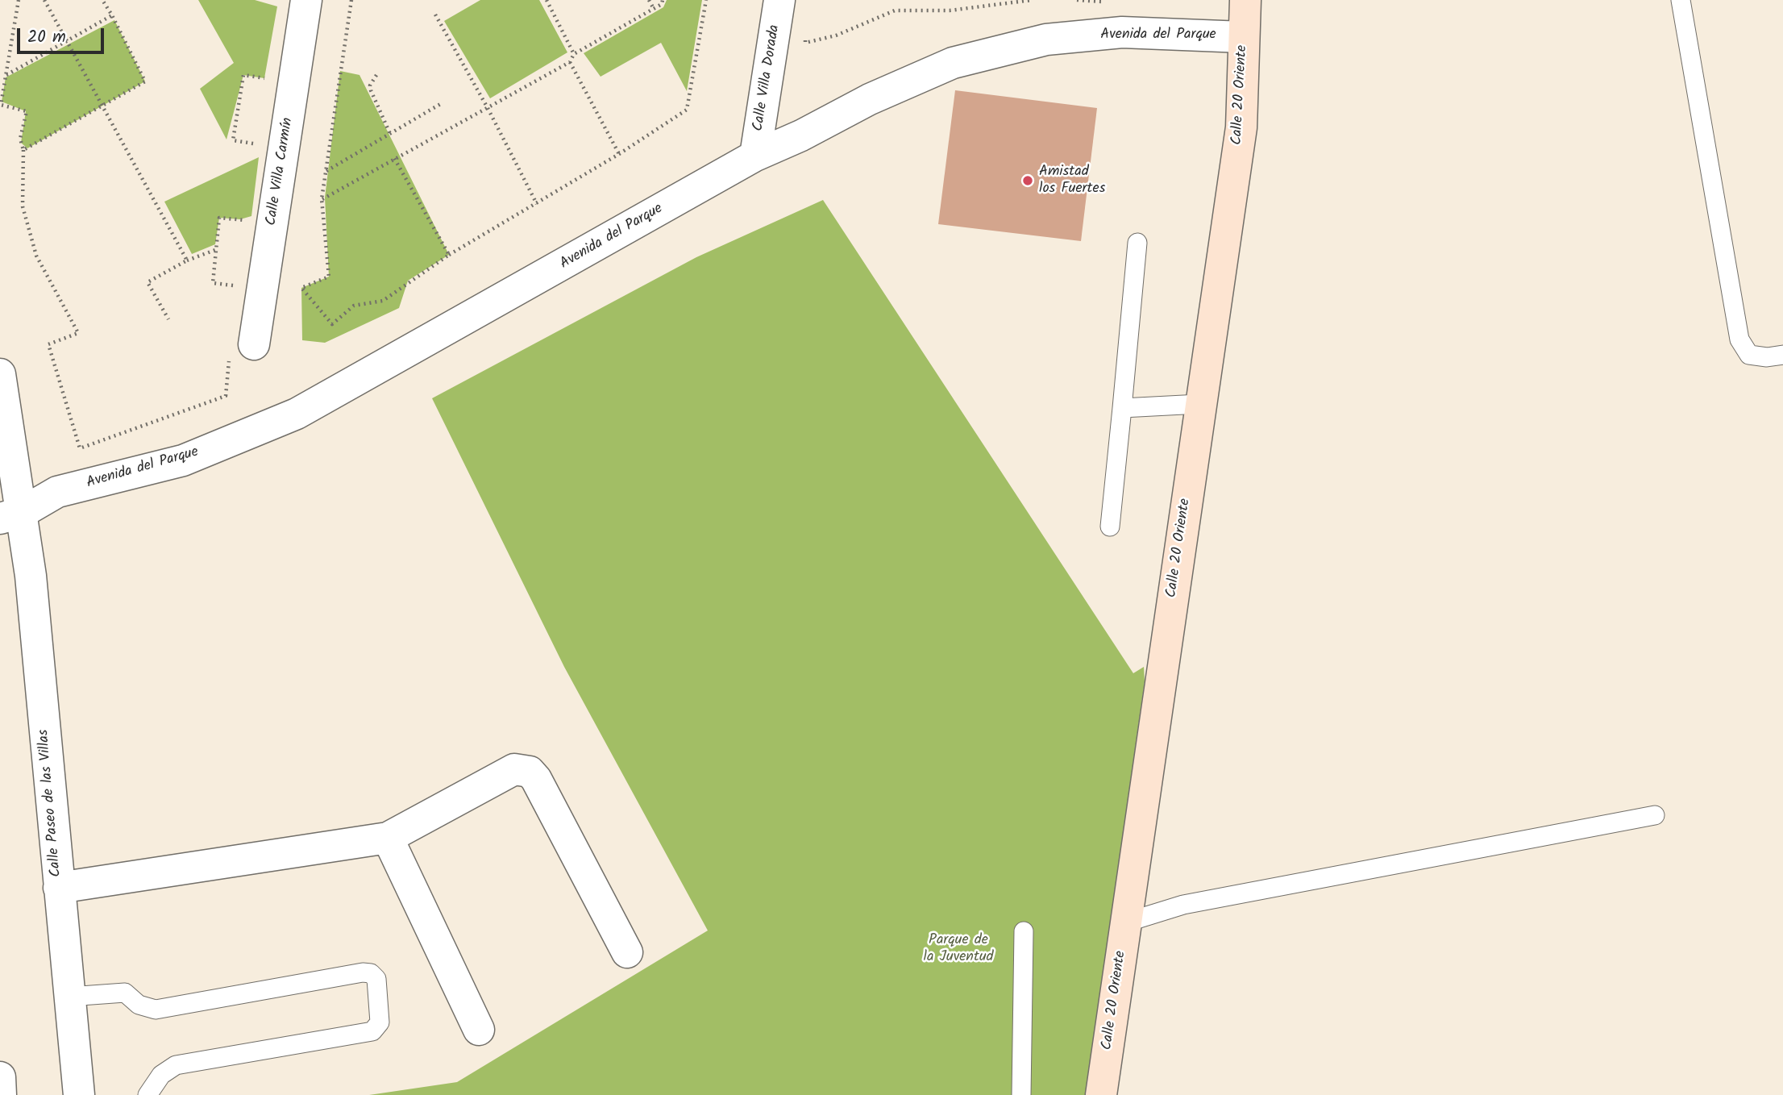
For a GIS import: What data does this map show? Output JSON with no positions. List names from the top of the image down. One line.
{"streets":{"main road":["Calle 20 Oriente"],"street":["Avenida del Parque","Calle Villa Dorada","Calle Villa Carmín","Calle Paseo de las Villas"]},"crossings":[["Avenida del Parque","Calle Villa Dorada"],["Avenida del Parque","Calle 20 Oriente"],["Avenida del Parque","Calle Paseo de las Villas"]],"parks":["Parque de la Juventud"],"places":["Amistad los Fuertes"],"scale_bar":"20 m"}
